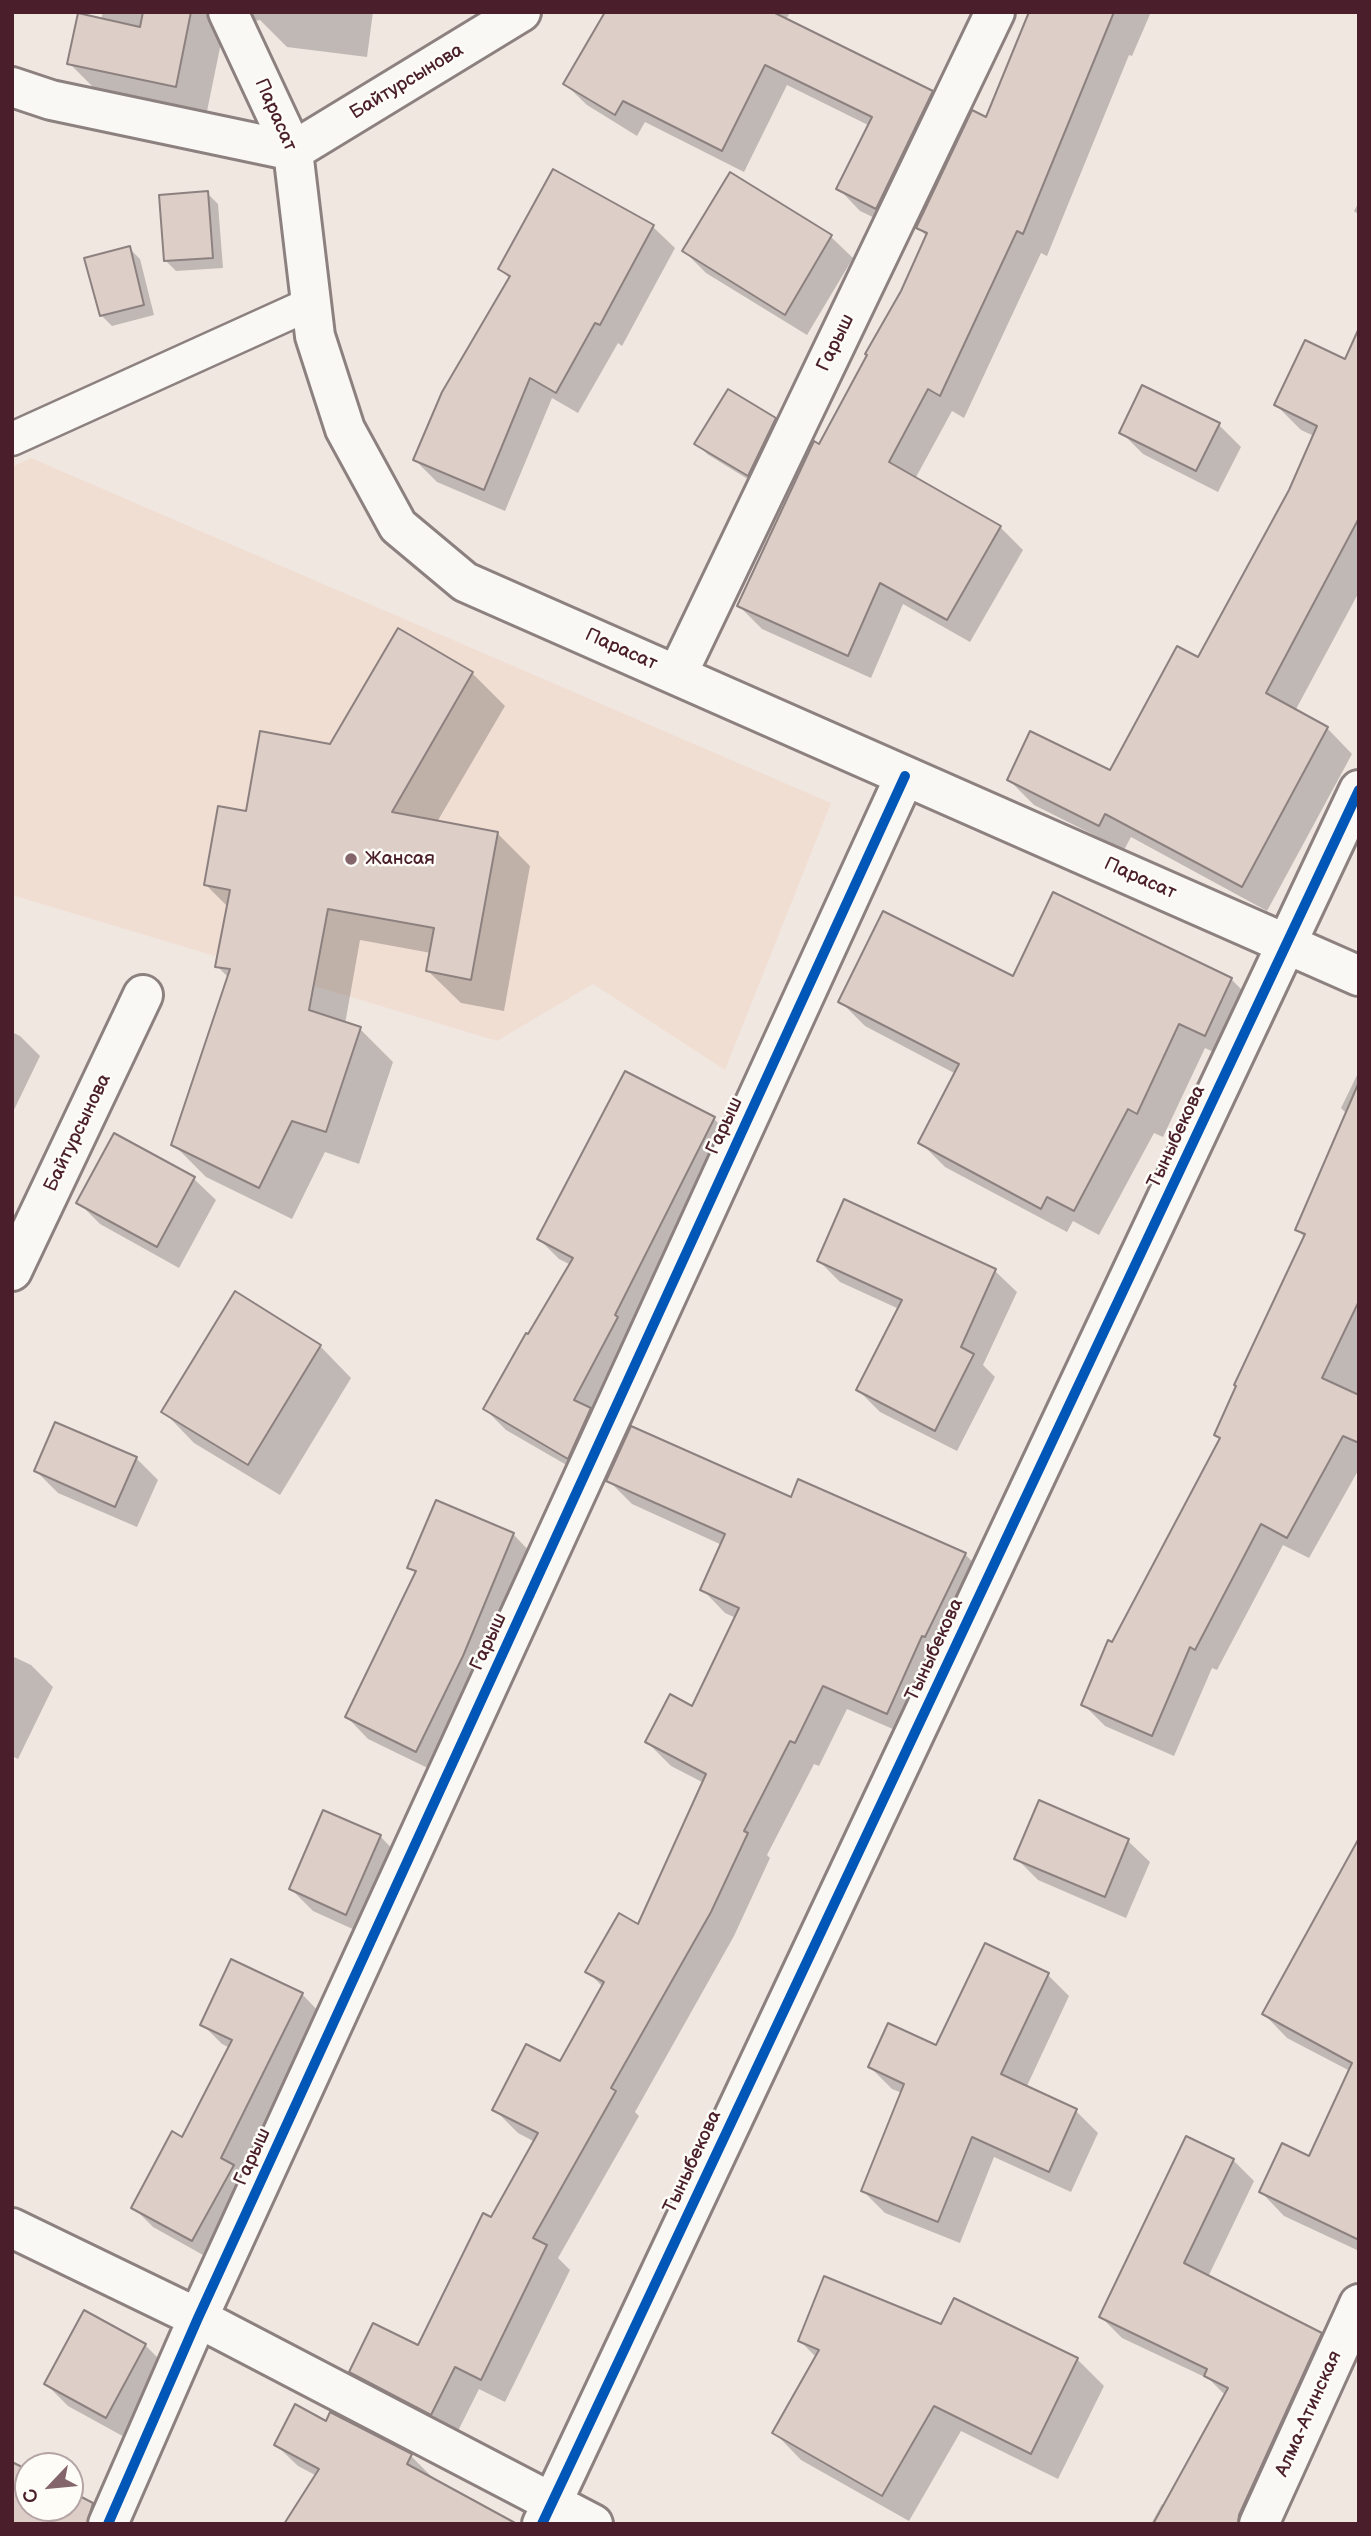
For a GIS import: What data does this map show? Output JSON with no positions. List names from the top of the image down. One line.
{"streets":{"street":["Байтурсынова","Парасат","Гарыш","Тыныбекова","Алма-Атинская"]},"crossings":[["Байтурсынова","Парасат"],["Парасат","Гарыш"],["Парасат","Тыныбекова"]],"places":["Жансая"],"north":"bottom left"}
